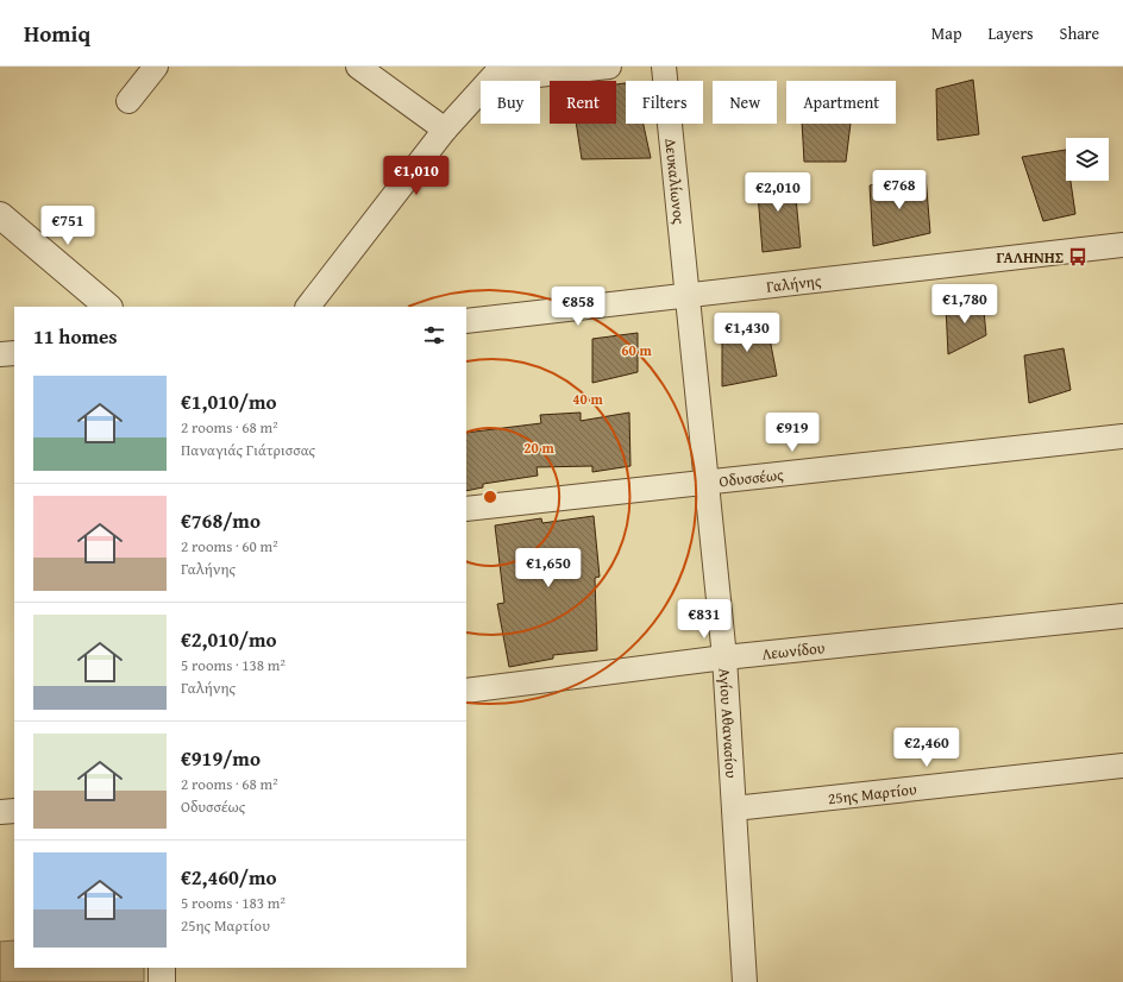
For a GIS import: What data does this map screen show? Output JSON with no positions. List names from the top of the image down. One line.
{"streets":{"street":["Δευκαλίωνος","Γαλήνης","Οδυσσέως","Λεωνίδου","Αγίου Αθανασίου","25ης Μαρτίου"]},"crossings":[["Δευκαλίωνος","Γαλήνης"],["Δευκαλίωνος","Αγίου Αθανασίου"],["Γαλήνης","Αγίου Αθανασίου"],["Οδυσσέως","Αγίου Αθανασίου"],["Λεωνίδου","Αγίου Αθανασίου"],["Αγίου Αθανασίου","25ης Μαρτίου"]],"places":{"bus stop":["ΓΑΛΗΝΗΣ"]},"page":{"header":"Homiq","nav":["Map","Layers","Share"],"chip":["Buy","Rent","Filters","New","Apartment"],"price":["€1,010","€768","€2,010","€751","€1,780","€858","€1,430","€919","€1,650","€831","€2,460"],"heading":"11 homes","list":[{"name":"€1,010/mo","note":"2 rooms · 68 m² · Παναγιάς Γιάτρισσας"},{"name":"€768/mo","note":"2 rooms · 60 m² · Γαλήνης"},{"name":"€2,010/mo","note":"5 rooms · 138 m² · Γαλήνης"},{"name":"€919/mo","note":"2 rooms · 68 m² · Οδυσσέως"},{"name":"€2,460/mo","note":"5 rooms · 183 m² · 25ης Μαρτίου"}]},"rings":["60 m","40 m","20 m"]}
